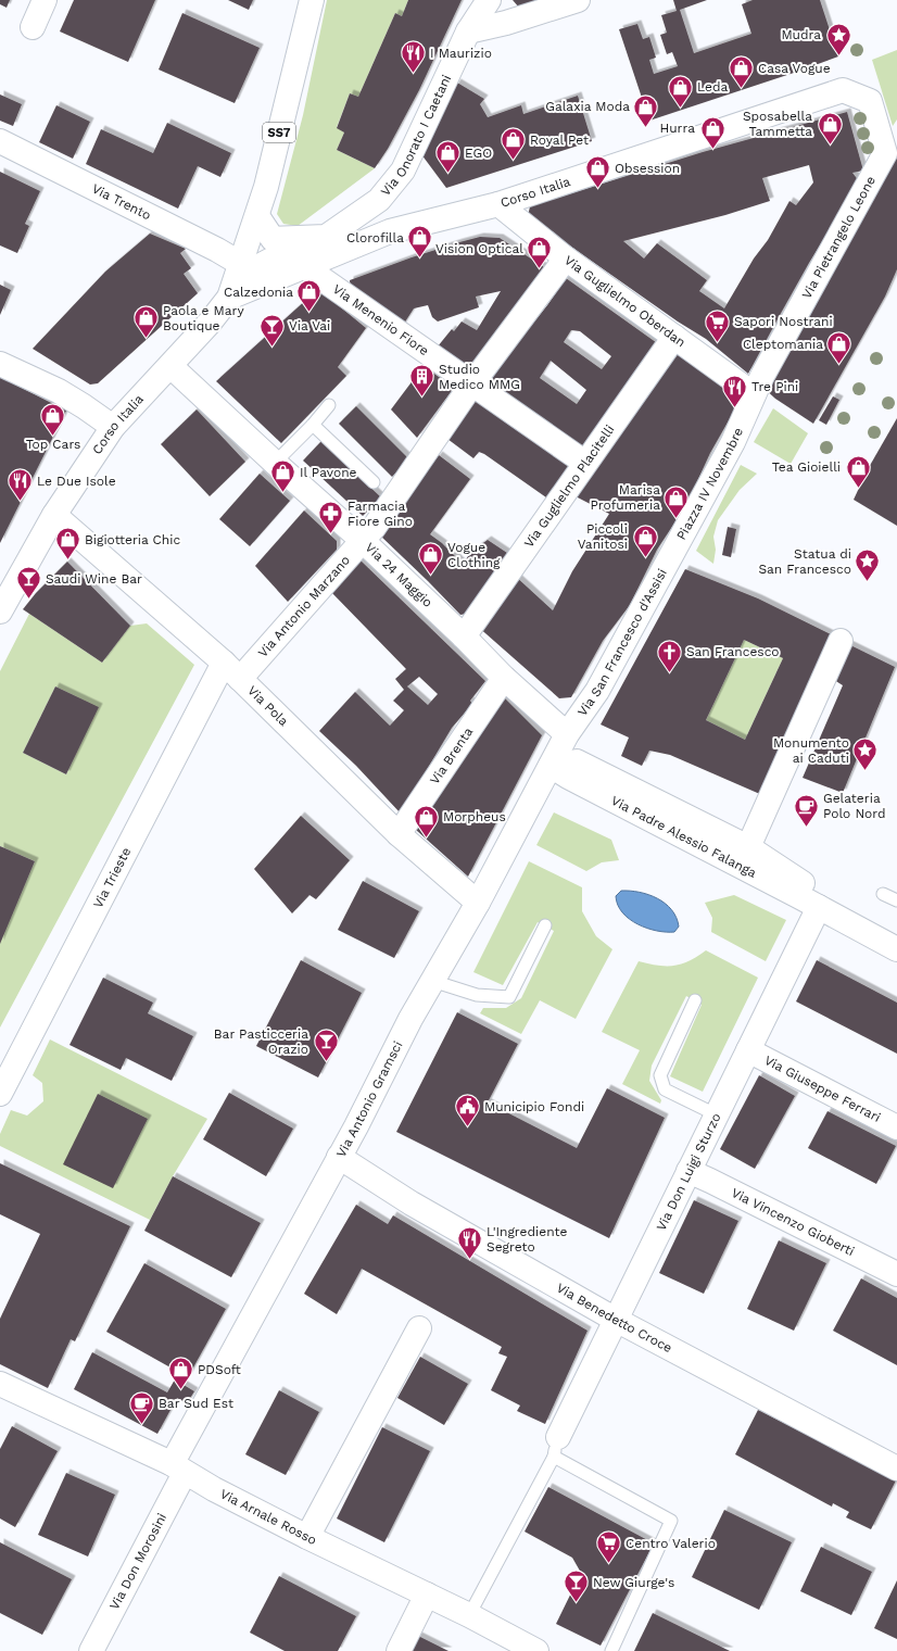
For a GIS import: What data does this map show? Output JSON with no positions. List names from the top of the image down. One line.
{"streets":{"street":["SS7","Via Onorato I Caetani","Corso Italia","Via Trento","Via Pietrangelo Leone","Via Guglielmo Oberdan","Via Menenio Fiore","Piazza IV Novembre","Via Guglielmo Placitelli","Via 24 Maggio","Via Antonio Marzano","Via San Francesco d'Assisi","Via Pola","Via Brenta","Via Padre Alessio Falanga","Via Trieste","Via Giuseppe Ferrari","Via Antonio Gramsci","Via Don Luigi Sturzo","Via Vincenzo Gioberti","Via Benedetto Croce","Via Arnale Rosso","Via Don Morosini"]},"crossings":[["SS7","Via Onorato I Caetani"],["SS7","Corso Italia"],["SS7","Via Trento"],["Via Onorato I Caetani","Corso Italia"],["Via Onorato I Caetani","Via Trento"],["Corso Italia","Via Trento"],["Corso Italia","Via Pietrangelo Leone"],["Corso Italia","Via Guglielmo Oberdan"],["Corso Italia","Via Menenio Fiore"],["Corso Italia","Via 24 Maggio"],["Corso Italia","Via Pola"],["Via Pietrangelo Leone","Via Guglielmo Oberdan"],["Via Pietrangelo Leone","Piazza IV Novembre"],["Via Guglielmo Oberdan","Piazza IV Novembre"],["Via Guglielmo Oberdan","Via Guglielmo Placitelli"],["Via Guglielmo Oberdan","Via Antonio Marzano"],["Via Menenio Fiore","Via Guglielmo Placitelli"],["Via Menenio Fiore","Via Antonio Marzano"],["Piazza IV Novembre","Via San Francesco d'Assisi"],["Via Guglielmo Placitelli","Via 24 Maggio"],["Via 24 Maggio","Via Antonio Marzano"],["Via 24 Maggio","Via San Francesco d'Assisi"],["Via 24 Maggio","Via Brenta"],["Via 24 Maggio","Via Antonio Gramsci"],["Via Antonio Marzano","Via Pola"],["Via Antonio Marzano","Via Trieste"],["Via San Francesco d'Assisi","Via Antonio Gramsci"],["Via Pola","Via Brenta"],["Via Pola","Via Trieste"],["Via Pola","Via Antonio Gramsci"],["Via Padre Alessio Falanga","Via Antonio Gramsci"],["Via Padre Alessio Falanga","Via Don Luigi Sturzo"],["Via Giuseppe Ferrari","Via Don Luigi Sturzo"],["Via Antonio Gramsci","Via Benedetto Croce"],["Via Antonio Gramsci","Via Arnale Rosso"],["Via Antonio Gramsci","Via Don Morosini"],["Via Don Luigi Sturzo","Via Vincenzo Gioberti"],["Via Don Luigi Sturzo","Via Benedetto Croce"],["Via Arnale Rosso","Via Don Morosini"]],"places":{"place":["Mudra","Statua di San Francesco","Monumento ai Caduti"],"restaurant":["I Maurizio","Tre Pini","Le Due Isole","L'Ingrediente Segreto"],"shop":["Casa Vogue","Leda","Galaxia Moda","Sposabella Tammetta","Hurra","Royal Pet","EGO","Obsession","Clorofilla","Vision Optical","Calzedonia","Paola e Mary Boutique","Cleptomania","Top Cars","Tea Gioielli","Il Pavone","Marisa Profumeria","Piccoli Vanitosi","Bigiotteria Chic","Vogue Clothing","Morpheus","PDSoft"],"supermarket":["Sapori Nostrani","Centro Valerio"],"bar":["Via Vai","Saudi Wine Bar","Bar Pasticceria Orazio","New Giurge's"],"building":["Studio Medico MMG"],"pharmacy":["Farmacia Fiore Gino"],"church":["San Francesco"],"cafe":["Gelateria Polo Nord","Bar Sud Est"],"public building":["Municipio Fondi"]}}
